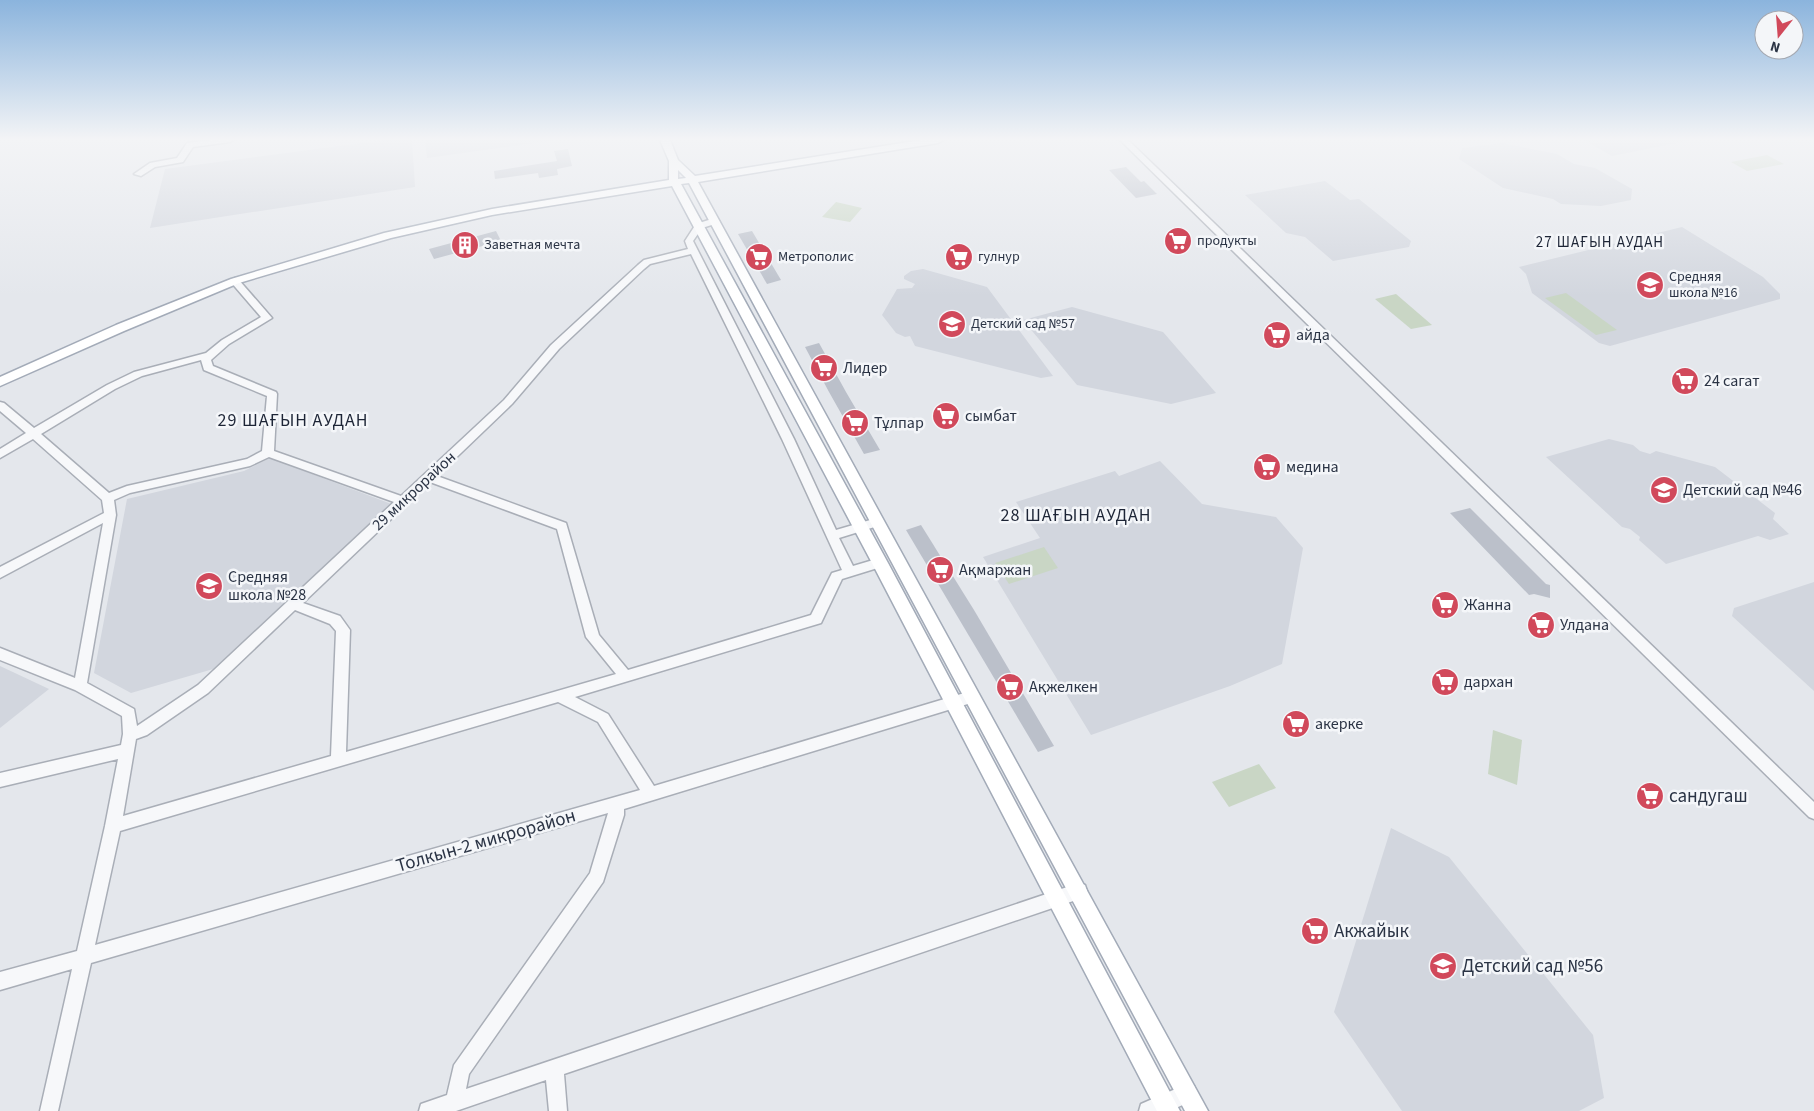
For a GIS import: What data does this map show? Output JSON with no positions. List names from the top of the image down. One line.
{"streets":{"street":["29 микрорайон","Толкын-2 микрорайон"]},"districts":["27 ШАҒЫН АУДАН","29 ШАҒЫН АУДАН","28 ШАҒЫН АУДАН"],"places":{"supermarket":["продукты","Метрополис","гулнур","айда","Лидер","24 сагат","сымбат","Тұлпар","медина","Ақмаржан","Жанна","Улдана","дархан","Ақжелкен","акерке","сандугаш","Акжайык"],"building":["Заветная мечта"],"school or university":["Средняя школа №16","Детский сад №57","Детский сад №46","Средняя школа №28","Детский сад №56"]},"north":"bottom"}
